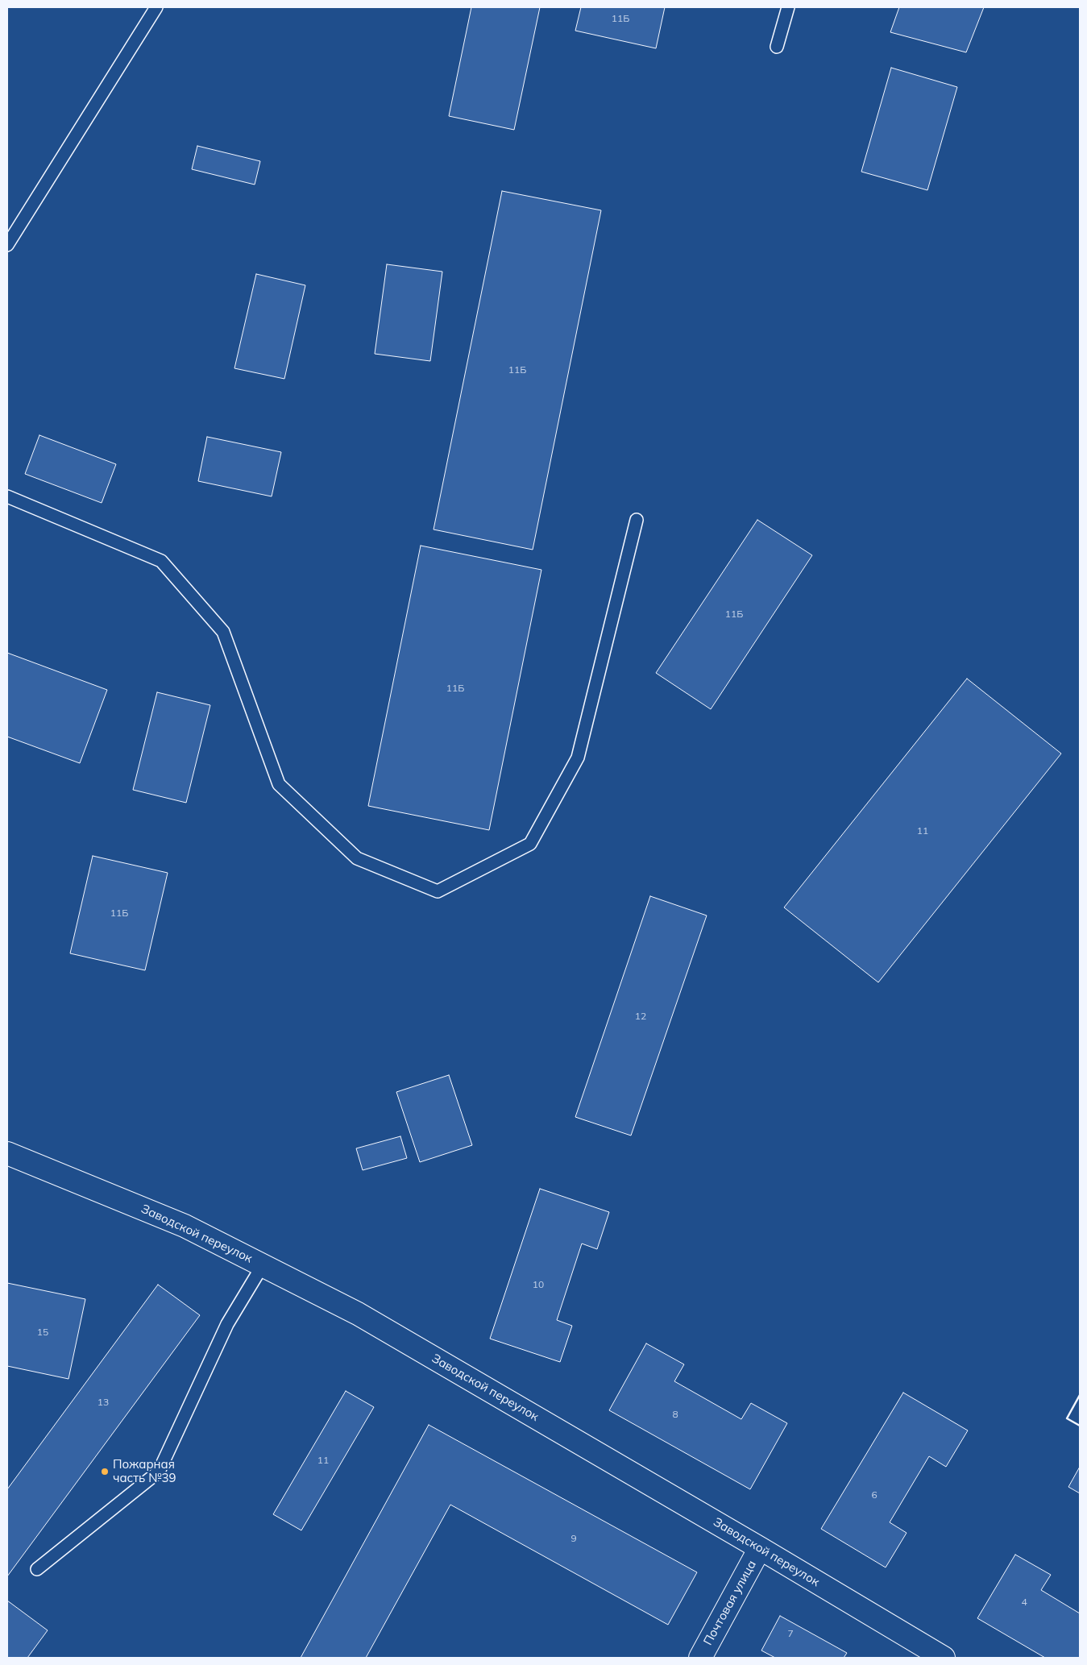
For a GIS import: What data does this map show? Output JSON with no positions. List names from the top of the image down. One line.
{"streets":{"street":["Заводской переулок","Почтовая улица"]},"crossings":[["Заводской переулок","Почтовая улица"]],"places":["Пожарная часть №39"],"house_numbers":["11Б","11Б","11Б","11Б","11","11Б","12","10","15","13","8","11","6","9","4","7"]}
